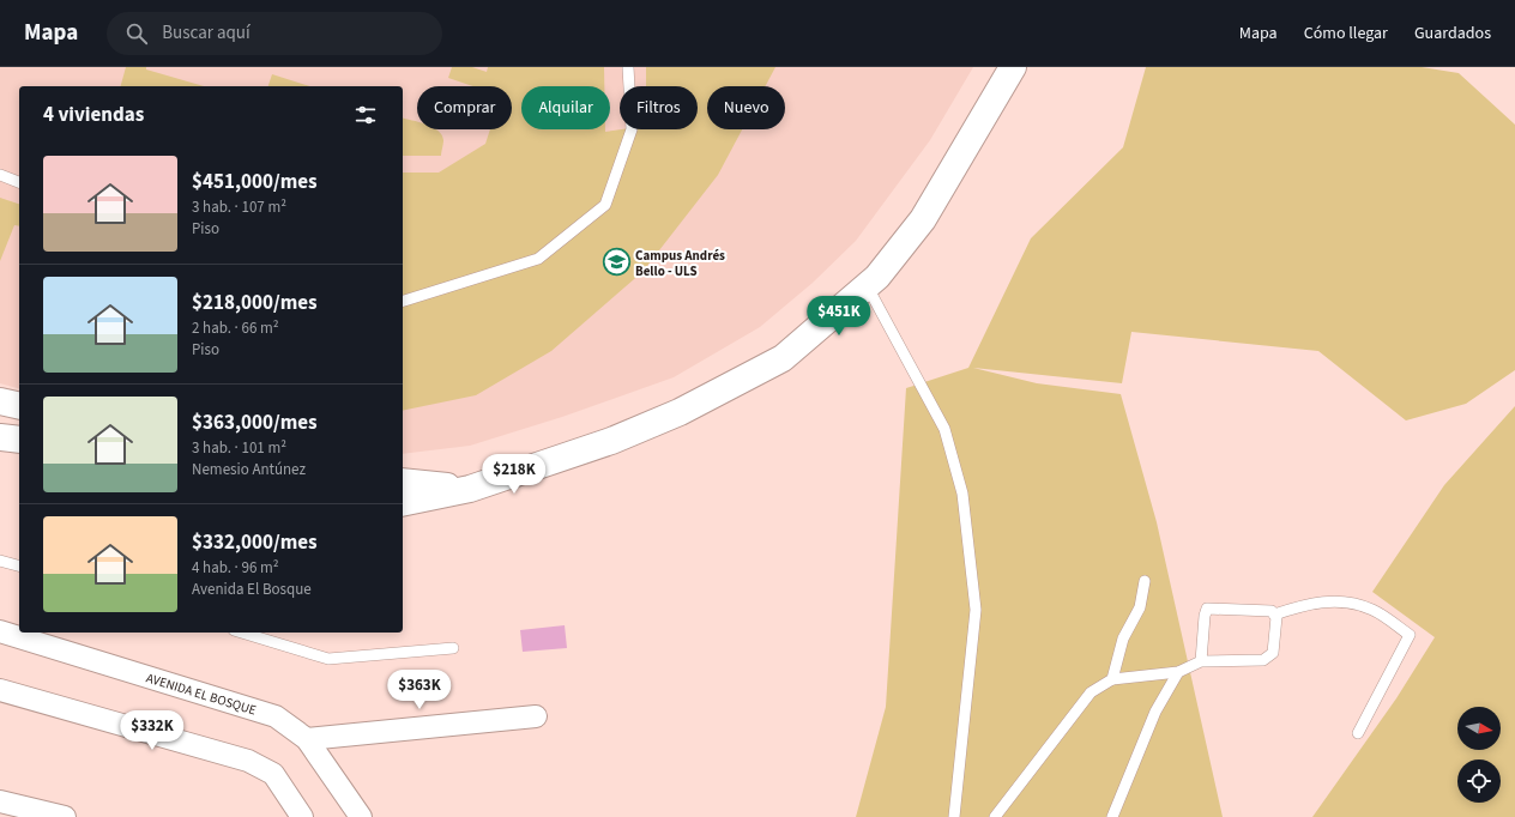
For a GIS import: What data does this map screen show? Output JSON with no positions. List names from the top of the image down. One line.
{"streets":{"street":["AVENIDA EL BOSQUE"]},"places":{"school or university":["Campus Andrés Bello - ULS"]},"north":"right","page":{"header":"Mapa","search":"Buscar aquí","nav":["Mapa","Cómo llegar","Guardados"],"chip":["Comprar","Alquilar","Filtros","Nuevo"],"heading":"4 viviendas","list":[{"name":"$451,000/mes","note":"3 hab. · 107 m² · Piso"},{"name":"$218,000/mes","note":"2 hab. · 66 m² · Piso"},{"name":"$363,000/mes","note":"3 hab. · 101 m² · Nemesio Antúnez"},{"name":"$332,000/mes","note":"4 hab. · 96 m² · Avenida El Bosque"}],"price":["$451K","$218K","$363K","$332K"]}}
